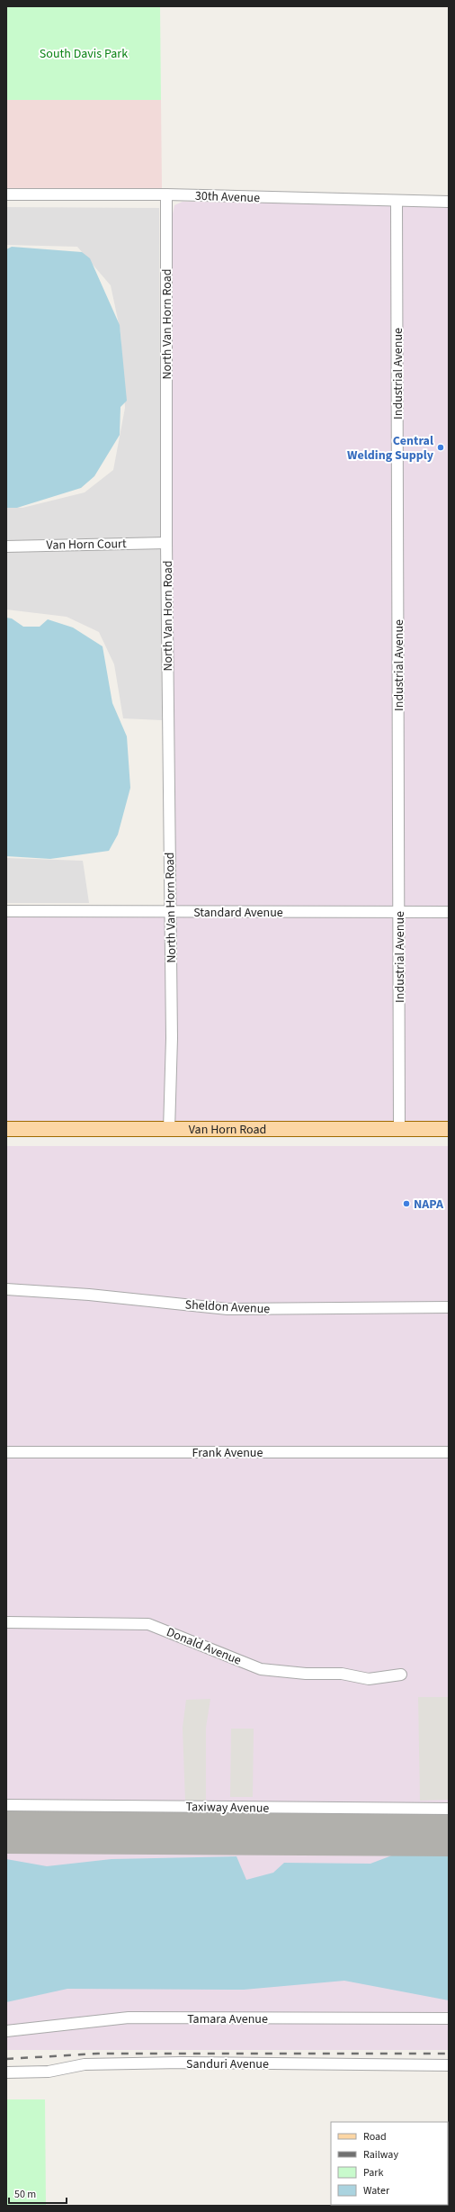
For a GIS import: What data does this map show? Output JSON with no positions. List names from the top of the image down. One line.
{"streets":{"main road":["Van Horn Road"],"street":["30th Avenue","North Van Horn Road","Industrial Avenue","Van Horn Court","Standard Avenue","Sheldon Avenue","Frank Avenue","Donald Avenue","Taxiway Avenue","Tamara Avenue","Sanduri Avenue"]},"crossings":[["30th Avenue","North Van Horn Road"],["30th Avenue","Industrial Avenue"],["North Van Horn Road","Van Horn Court"],["North Van Horn Road","Standard Avenue"],["North Van Horn Road","Van Horn Road"],["Industrial Avenue","Standard Avenue"],["Industrial Avenue","Van Horn Road"]],"parks":["South Davis Park"],"places":["Central Welding Supply","NAPA"],"legend":["Road","Railway","Park","Water"],"scale_bar":"50 m"}
